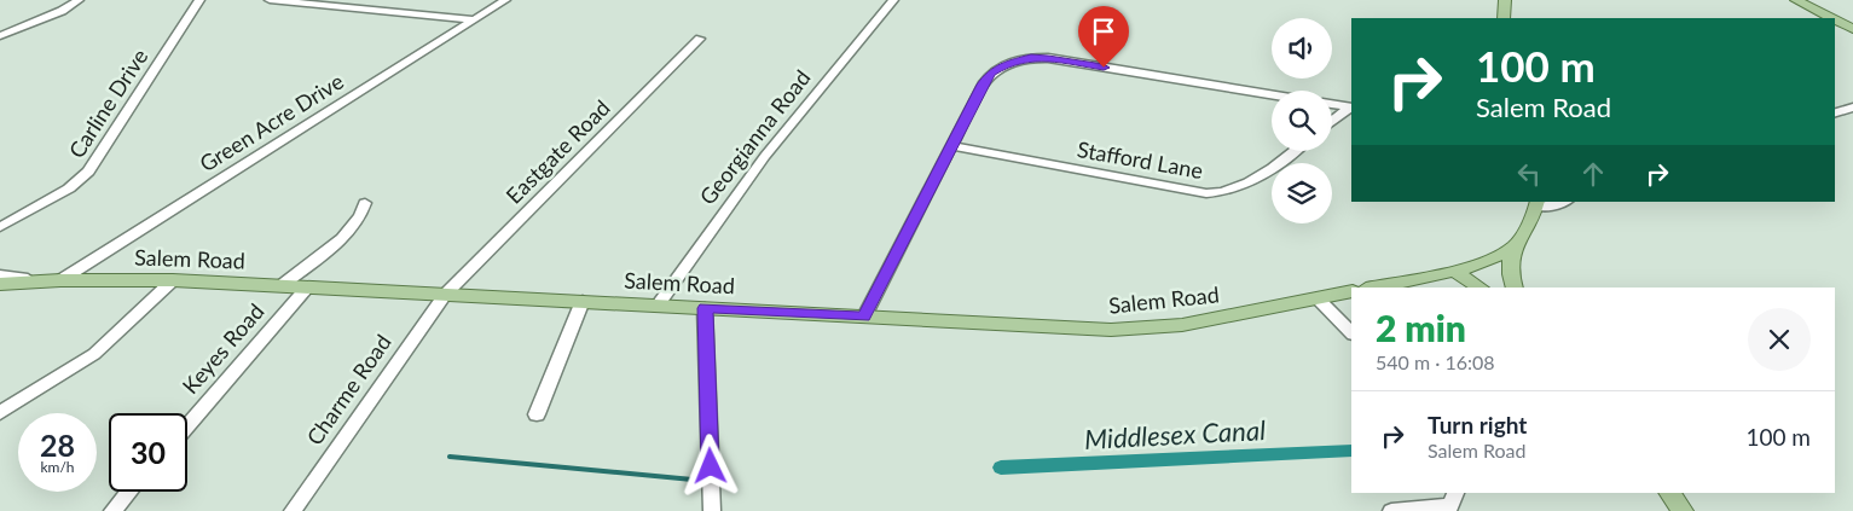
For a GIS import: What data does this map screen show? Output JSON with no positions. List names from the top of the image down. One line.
{"streets":{"main road":["Salem Road"],"street":["Carline Drive","Green Acre Drive","Georgianna Road","Eastgate Road","Stafford Lane","Keyes Road","Charme Road"]},"crossings":[["Green Acre Drive","Salem Road"],["Georgianna Road","Salem Road"],["Eastgate Road","Salem Road"],["Eastgate Road","Charme Road"],["Salem Road","Keyes Road"],["Salem Road","Charme Road"]],"water":["Middlesex Canal"],"page":{"turn":["100 m","Salem Road"],"heading":["2 min","540 m · 16:08"],"list":[{"name":"Turn right","note":"Salem Road","value":"100 m"}],"speed":"28 km/h","limit":"30"}}
